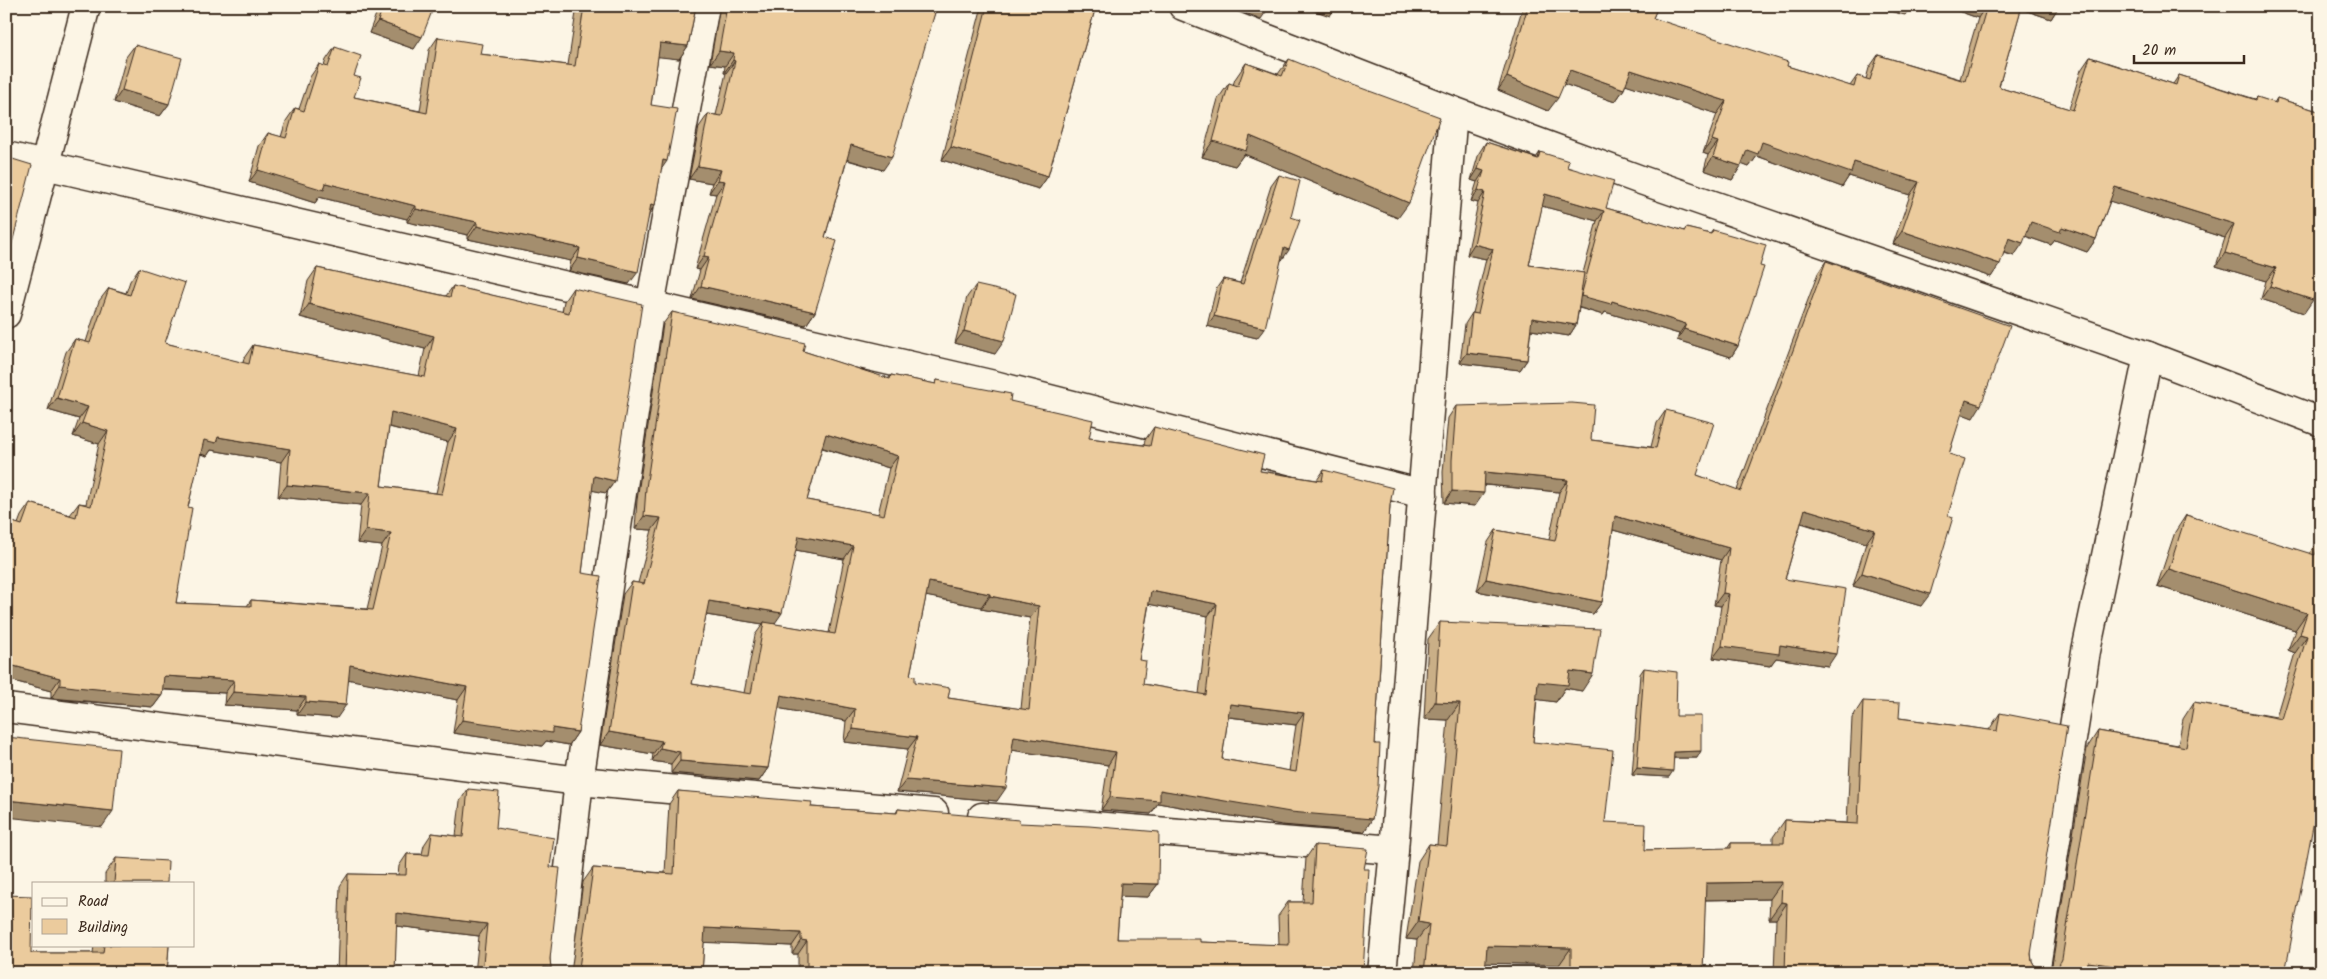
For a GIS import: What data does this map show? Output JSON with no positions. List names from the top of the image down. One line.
{"legend":["Road","Building"],"scale_bar":"20 m"}
